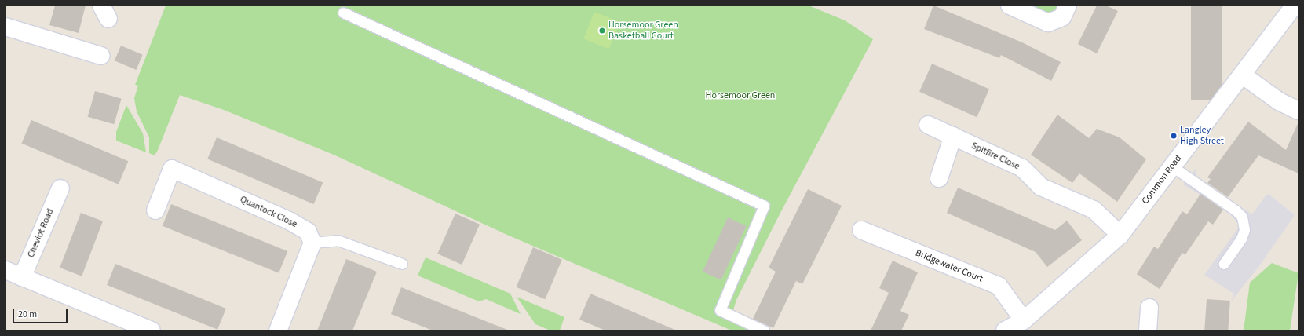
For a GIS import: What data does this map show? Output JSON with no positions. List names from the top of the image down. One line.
{"streets":{"street":["Spitfire Close","Common Road","Quantock Close","Cheviot Road","Bridgewater Court"]},"crossings":[["Spitfire Close","Common Road"],["Common Road","Bridgewater Court"]],"parks":["Horsemoor Green"],"places":["Horsemoor Green Basketball Court","Langley High Street"],"scale_bar":"20 m"}
